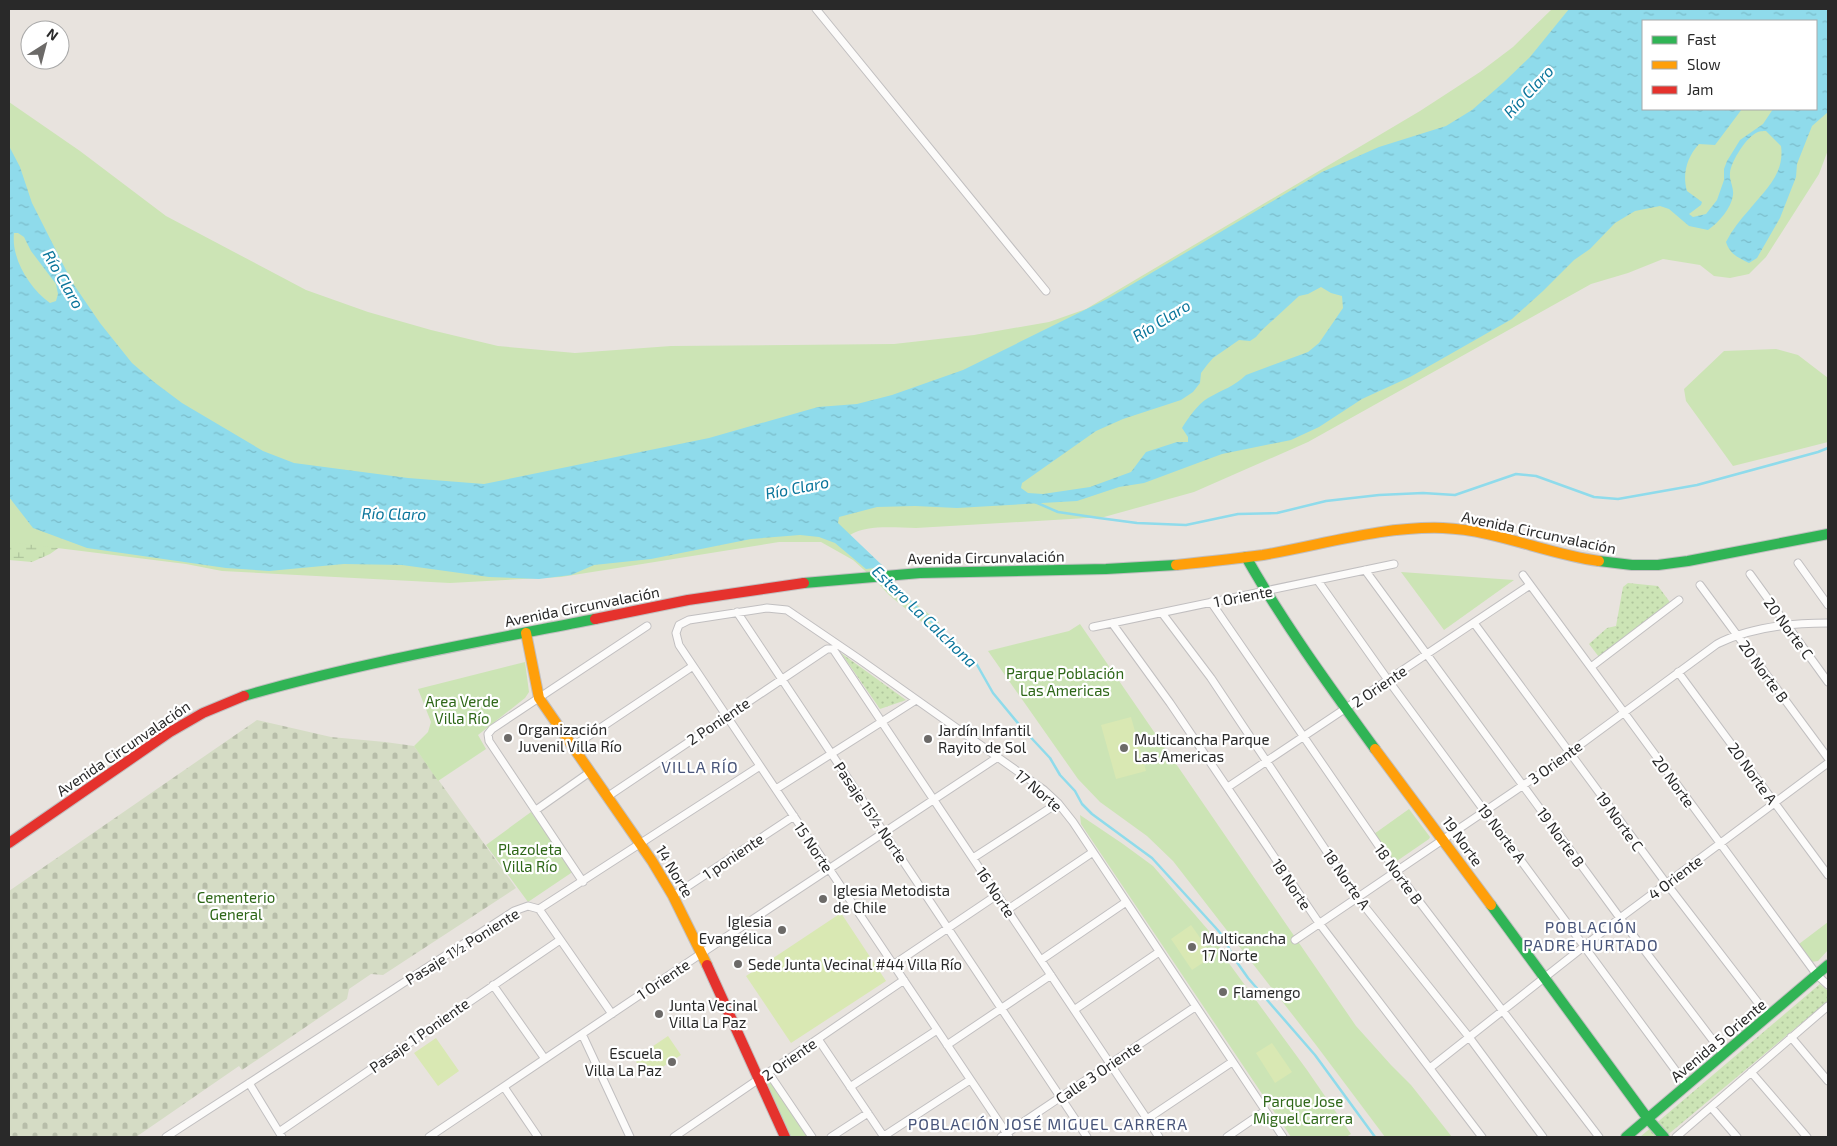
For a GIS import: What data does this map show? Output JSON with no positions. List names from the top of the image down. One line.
{"streets":{"main road":["Avenida Circunvalación","19 Norte","14 Norte","Avenida 5 Oriente"],"street":["1 Oriente","20 Norte C","20 Norte B","2 Oriente","2 Poniente","3 Oriente","20 Norte A","20 Norte","17 Norte","Pasaje 15½ Norte","19 Norte C","19 Norte A","19 Norte B","15 Norte","1 poniente","18 Norte B","4 Oriente","18 Norte A","18 Norte","16 Norte","Pasaje 1½ Poniente","Pasaje 1 Poniente","Calle 3 Oriente"]},"crossings":[["Avenida Circunvalación","19 Norte"],["Avenida Circunvalación","14 Norte"],["1 Oriente","17 Norte"],["1 Oriente","Pasaje 15½ Norte"],["1 Oriente","19 Norte A"],["1 Oriente","19 Norte B"],["1 Oriente","19 Norte"],["1 Oriente","15 Norte"],["1 Oriente","14 Norte"],["1 Oriente","18 Norte B"],["1 Oriente","18 Norte A"],["1 Oriente","18 Norte"],["1 Oriente","16 Norte"],["20 Norte C","3 Oriente"],["20 Norte B","3 Oriente"],["2 Oriente","20 Norte"],["2 Oriente","19 Norte C"],["2 Oriente","19 Norte A"],["2 Oriente","19 Norte B"],["2 Oriente","19 Norte"],["2 Oriente","15 Norte"],["2 Oriente","14 Norte"],["2 Oriente","18 Norte B"],["2 Oriente","18 Norte A"],["2 Oriente","18 Norte"],["2 Poniente","Pasaje 15½ Norte"],["2 Poniente","15 Norte"],["2 Poniente","14 Norte"],["2 Poniente","16 Norte"],["3 Oriente","20 Norte A"],["3 Oriente","20 Norte"],["3 Oriente","19 Norte C"],["3 Oriente","19 Norte A"],["3 Oriente","19 Norte B"],["3 Oriente","19 Norte"],["3 Oriente","18 Norte B"],["3 Oriente","18 Norte A"],["3 Oriente","18 Norte"],["20 Norte A","4 Oriente"],["20 Norte","4 Oriente"],["20 Norte","Avenida 5 Oriente"],["17 Norte","Pasaje 15½ Norte"],["17 Norte","15 Norte"],["17 Norte","Calle 3 Oriente"],["Pasaje 15½ Norte","Calle 3 Oriente"],["19 Norte C","4 Oriente"],["19 Norte C","Avenida 5 Oriente"],["19 Norte A","4 Oriente"],["19 Norte A","Avenida 5 Oriente"],["19 Norte B","4 Oriente"],["19 Norte B","Avenida 5 Oriente"],["19 Norte","4 Oriente"],["19 Norte","Avenida 5 Oriente"],["15 Norte","1 poniente"],["15 Norte","Pasaje 1½ Poniente"],["15 Norte","Calle 3 Oriente"],["1 poniente","14 Norte"],["14 Norte","Pasaje 1½ Poniente"],["18 Norte B","4 Oriente"],["4 Oriente","18 Norte A"],["4 Oriente","18 Norte"],["16 Norte","Calle 3 Oriente"]],"districts":["VILLA RÍO","POBLACIÓN PADRE HURTADO","POBLACIÓN JOSÉ MIGUEL CARRERA"],"water":["Río Claro","Estero La Calchona"],"parks":["Parque Población Las Americas","Area Verde Villa Río","Plazoleta Villa Río","Cementerio General","Parque Jose Miguel Carrera"],"places":["Organización Juvenil Villa Río","Jardín Infantil Rayito de Sol","Multicancha Parque Las Americas","Iglesia Metodista de Chile","Iglesia Evangélica","Multicancha 17 Norte","Sede Junta Vecinal #44 Villa Río","Flamengo","Junta Vecinal Villa La Paz","Escuela Villa La Paz"],"legend":["Fast","Slow","Jam"],"north":"top right"}
